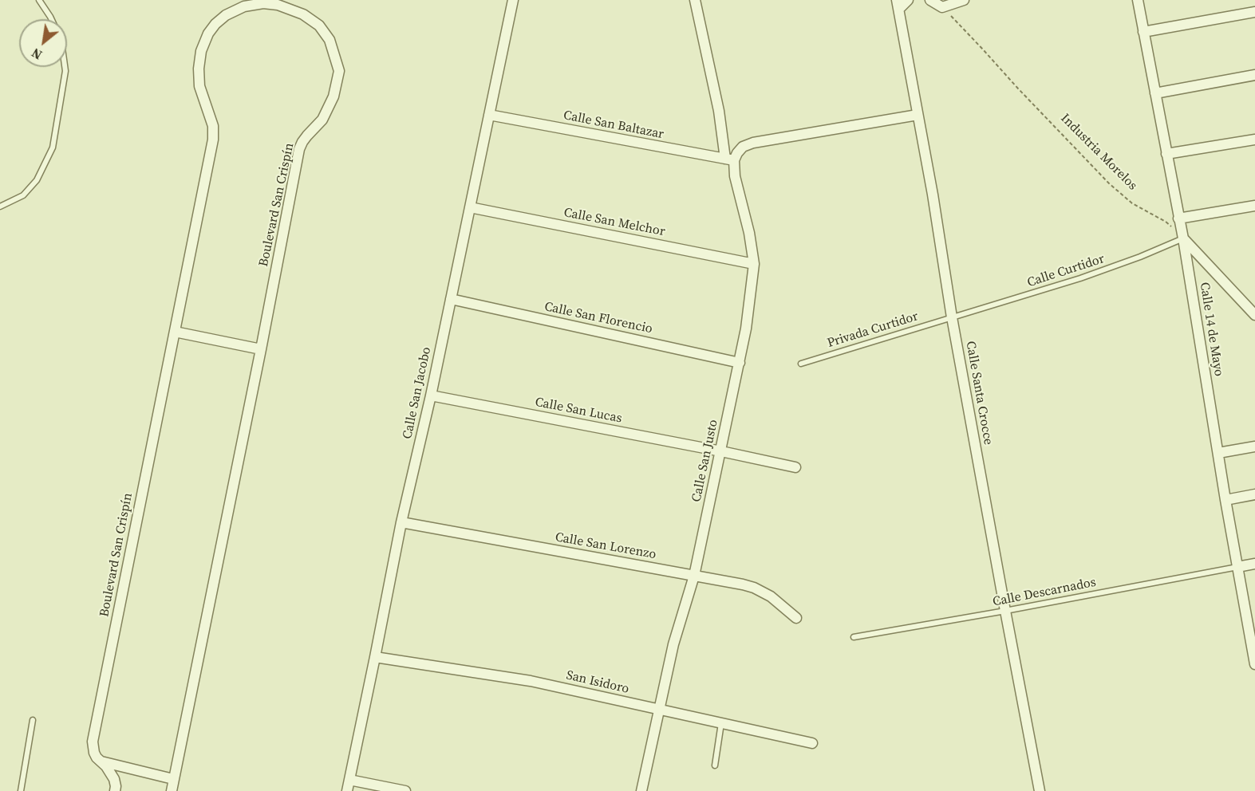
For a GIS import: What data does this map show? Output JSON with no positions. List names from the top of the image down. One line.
{"streets":{"street":["Calle San Baltazar","Boulevard San Crispín","Calle San Melchor","Calle San Florencio","Calle 14 de Mayo","Calle San Jacobo","Calle Santa Crocce","Calle San Lucas","Calle San Justo","Calle San Lorenzo","San Isidoro"],"lane":["Calle Curtidor","Privada Curtidor","Calle Descarnados"],"path":["Industria Morelos"]},"crossings":[["Calle San Baltazar","Calle San Jacobo"],["Calle San Baltazar","Calle San Justo"],["Industria Morelos","Calle Curtidor"],["Industria Morelos","Calle 14 de Mayo"],["Calle San Melchor","Calle San Jacobo"],["Calle San Melchor","Calle San Justo"],["Calle Curtidor","Calle 14 de Mayo"],["Calle Curtidor","Privada Curtidor"],["Calle Curtidor","Calle Santa Crocce"],["Calle San Florencio","Calle San Jacobo"],["Calle San Florencio","Calle San Justo"],["Calle 14 de Mayo","Calle Descarnados"],["Privada Curtidor","Calle Santa Crocce"],["Calle San Jacobo","Calle San Lucas"],["Calle San Jacobo","Calle San Lorenzo"],["Calle San Jacobo","San Isidoro"],["Calle Santa Crocce","Calle Descarnados"],["Calle San Lucas","Calle San Justo"],["Calle San Justo","Calle San Lorenzo"],["Calle San Justo","San Isidoro"]],"north":"bottom left"}
